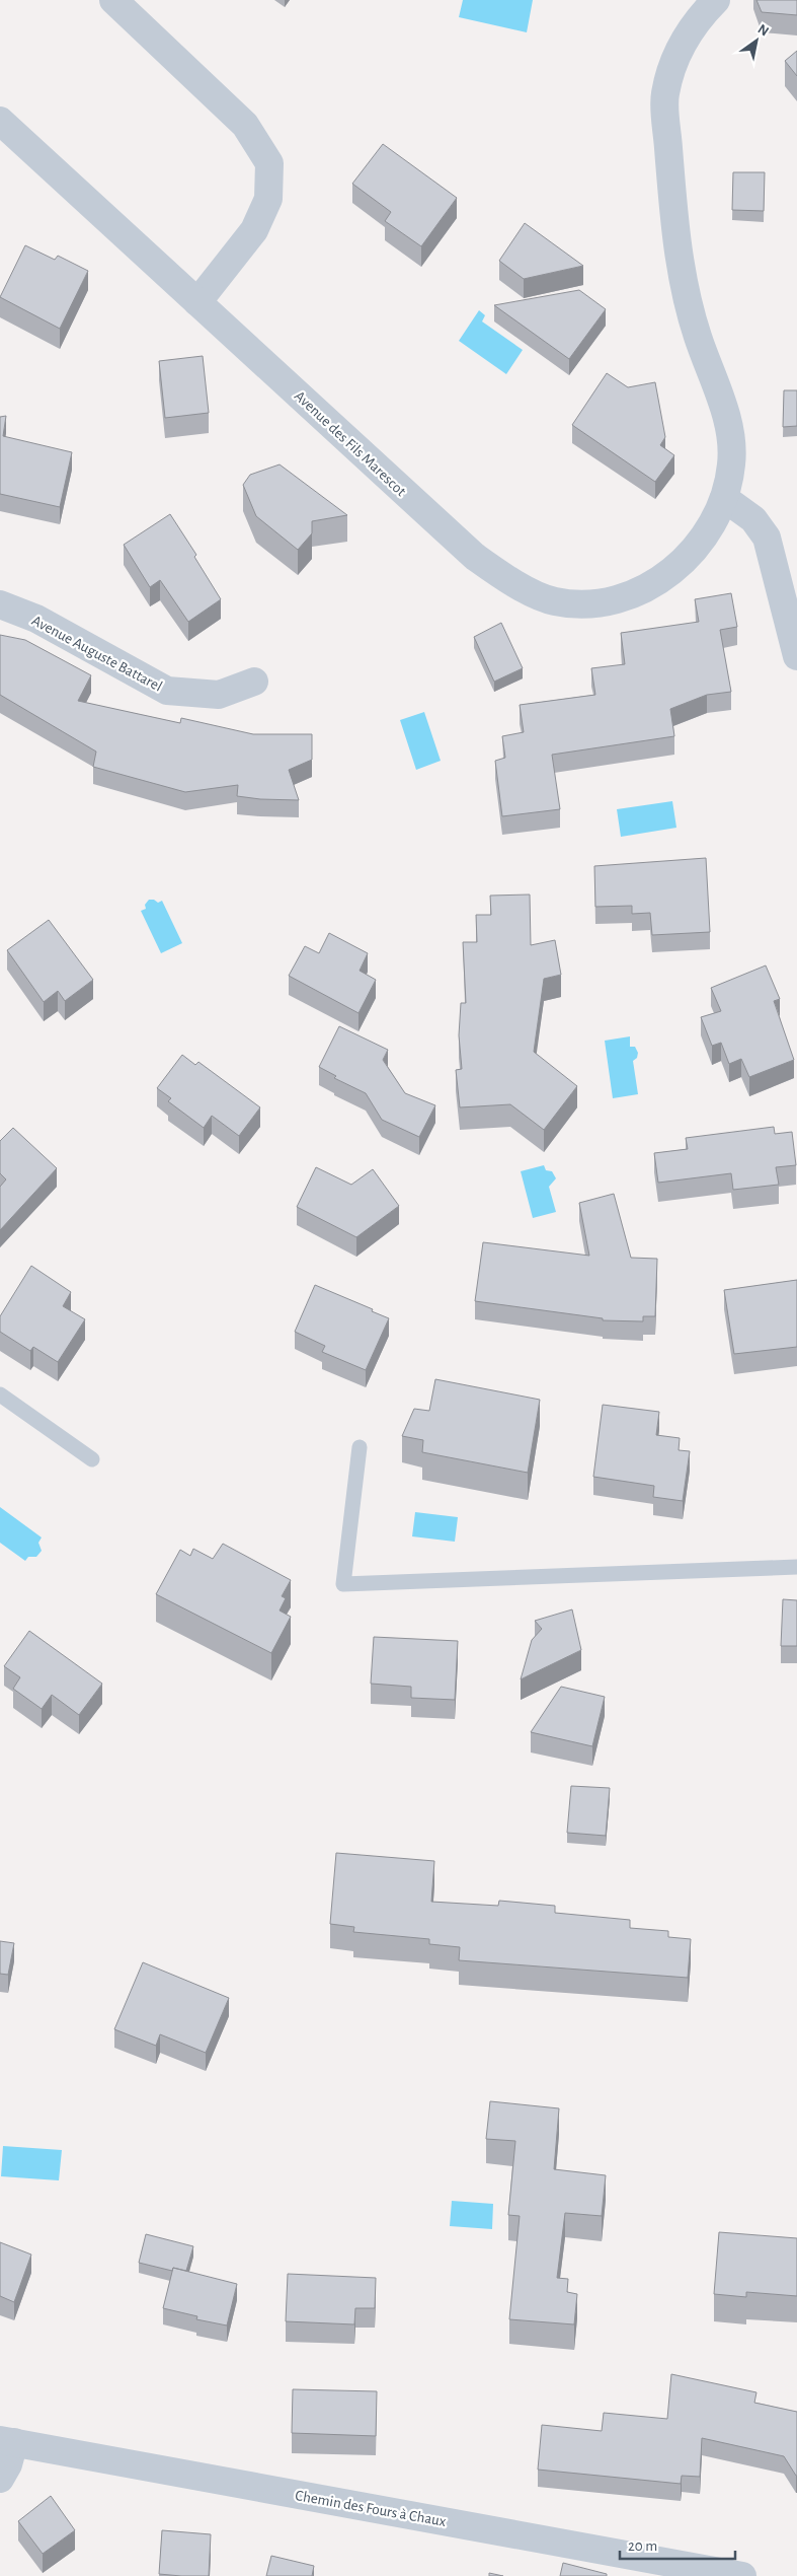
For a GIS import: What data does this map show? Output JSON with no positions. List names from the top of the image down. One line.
{"streets":{"street":["Avenue des Fils Marescot","Avenue Auguste Battarel","Chemin des Fours à Chaux"]},"scale_bar":"20 m","north":"top right"}
